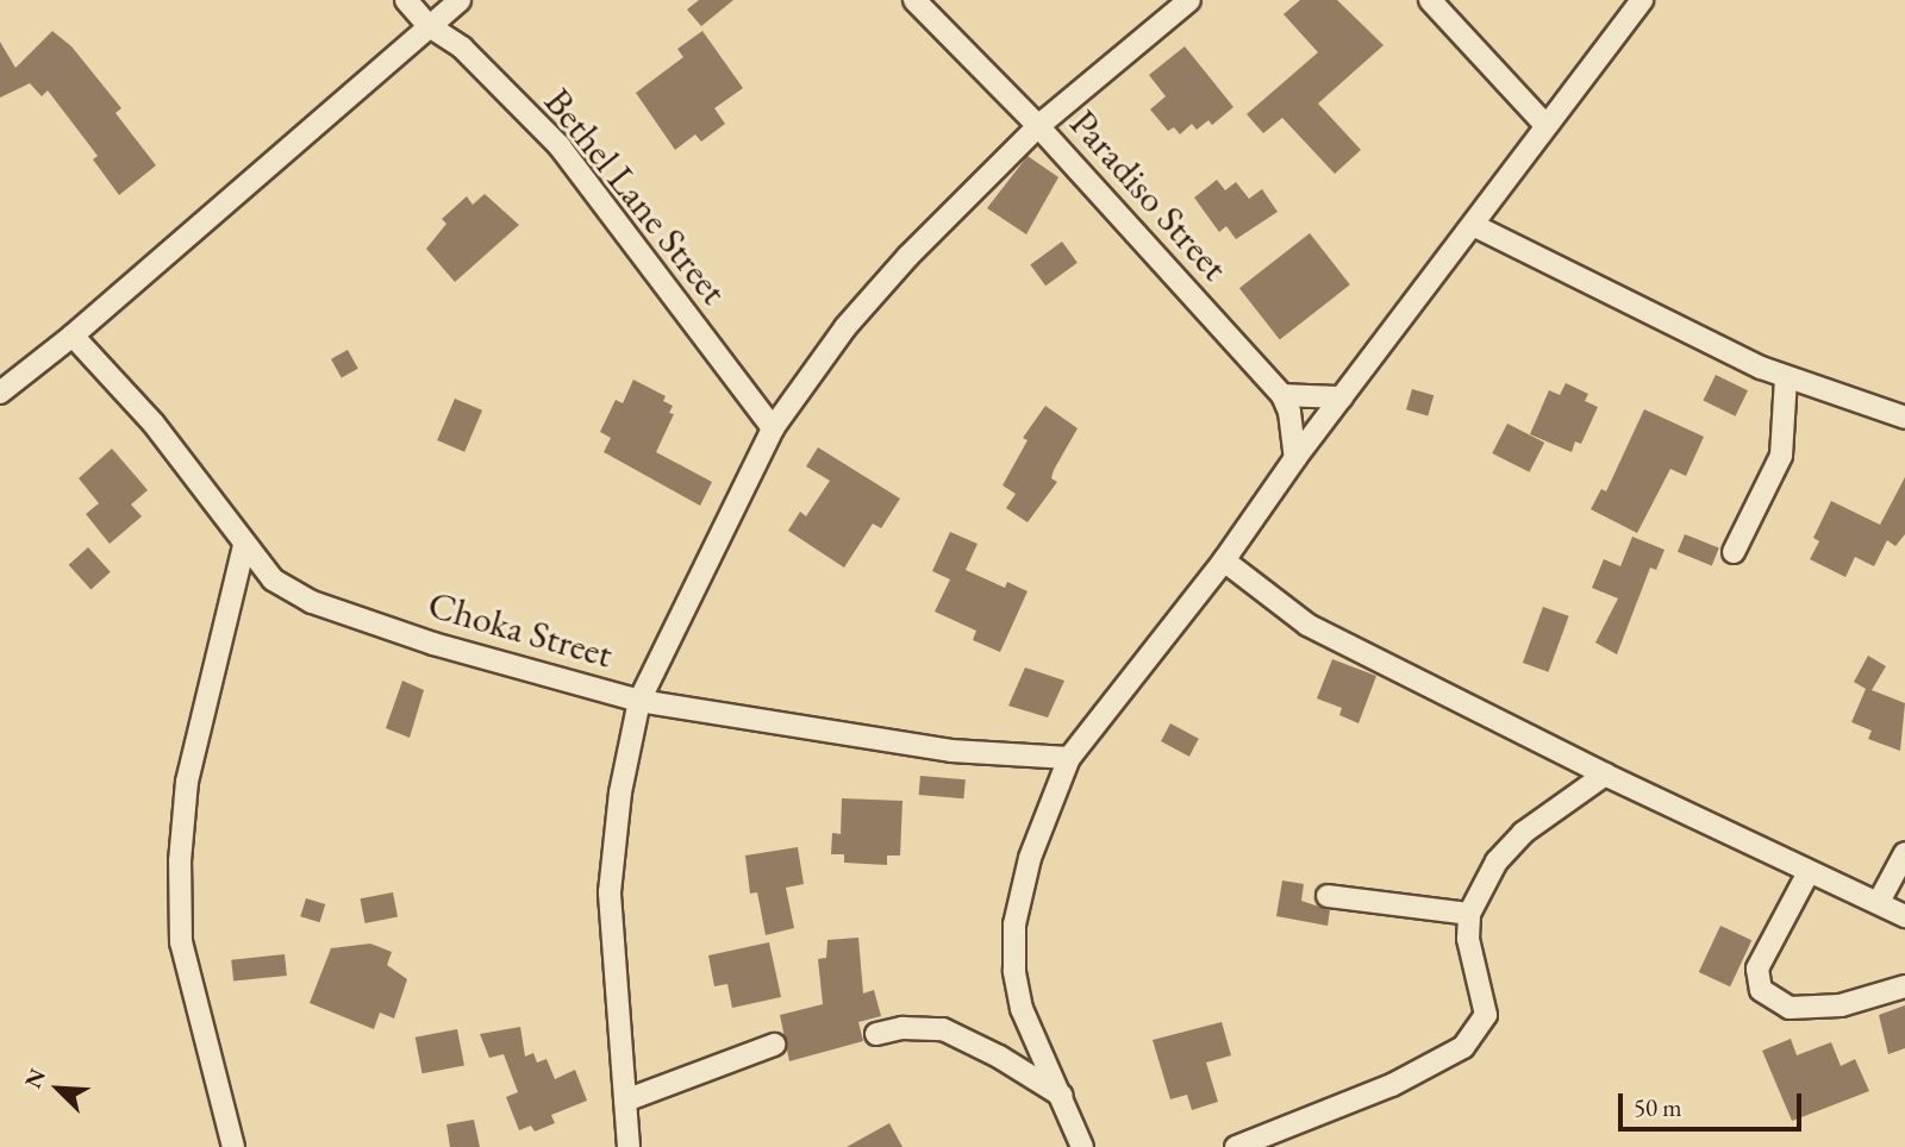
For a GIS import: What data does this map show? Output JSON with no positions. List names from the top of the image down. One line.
{"streets":{"street":["Paradiso Street","Bethel Lane Street","Choka Street"]},"scale_bar":"50 m","north":"top left"}
